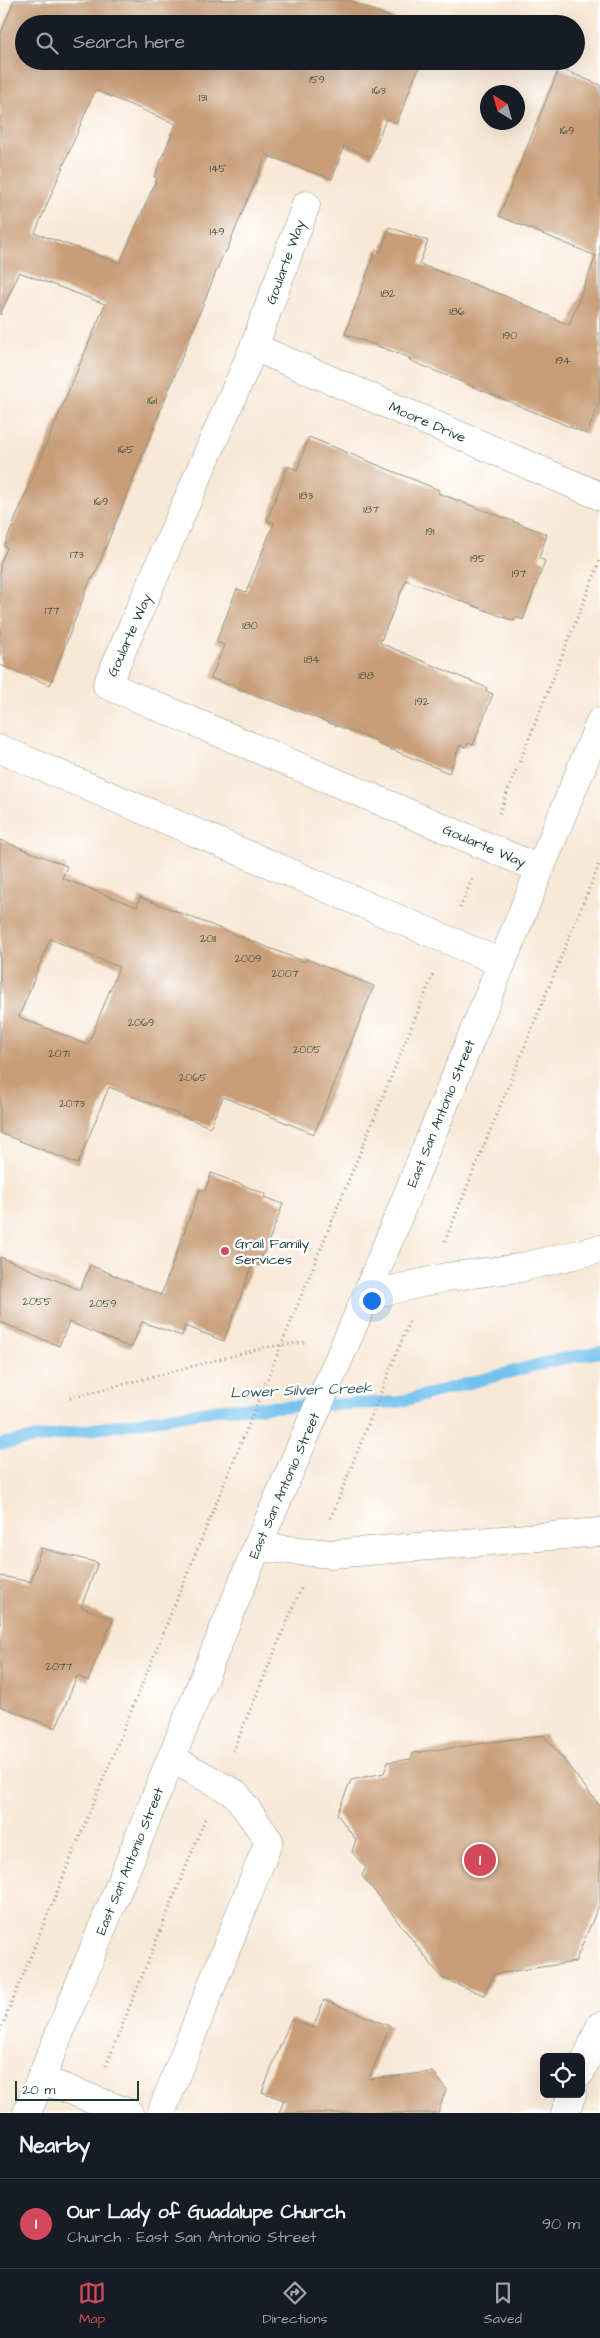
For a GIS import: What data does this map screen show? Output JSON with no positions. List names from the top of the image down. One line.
{"streets":{"main road":["Goularte Way","Moore Drive","East San Antonio Street"]},"crossings":[["Goularte Way","Moore Drive"],["Goularte Way","East San Antonio Street"]],"water":["Lower Silver Creek"],"places":["Grail Family Services"],"house_numbers":["159","163","131","169","145","149","182","186","190","194","161","165","183","169","187","191","173","195","197","177","180","184","188","192","2011","2009","2007","2069","2005","2071","2065","2073","2055","2059","2077"],"scale_bar":"20 m","north":"top left","page":{"search":"Search here","pins":"1","scale":"20 m","heading":"Nearby","list":[{"mark":"1","name":"Our Lady of Guadalupe Church","note":"Church · East San Antonio Street","value":"90 m"}],"nav":["Map","Directions","Saved"]}}
